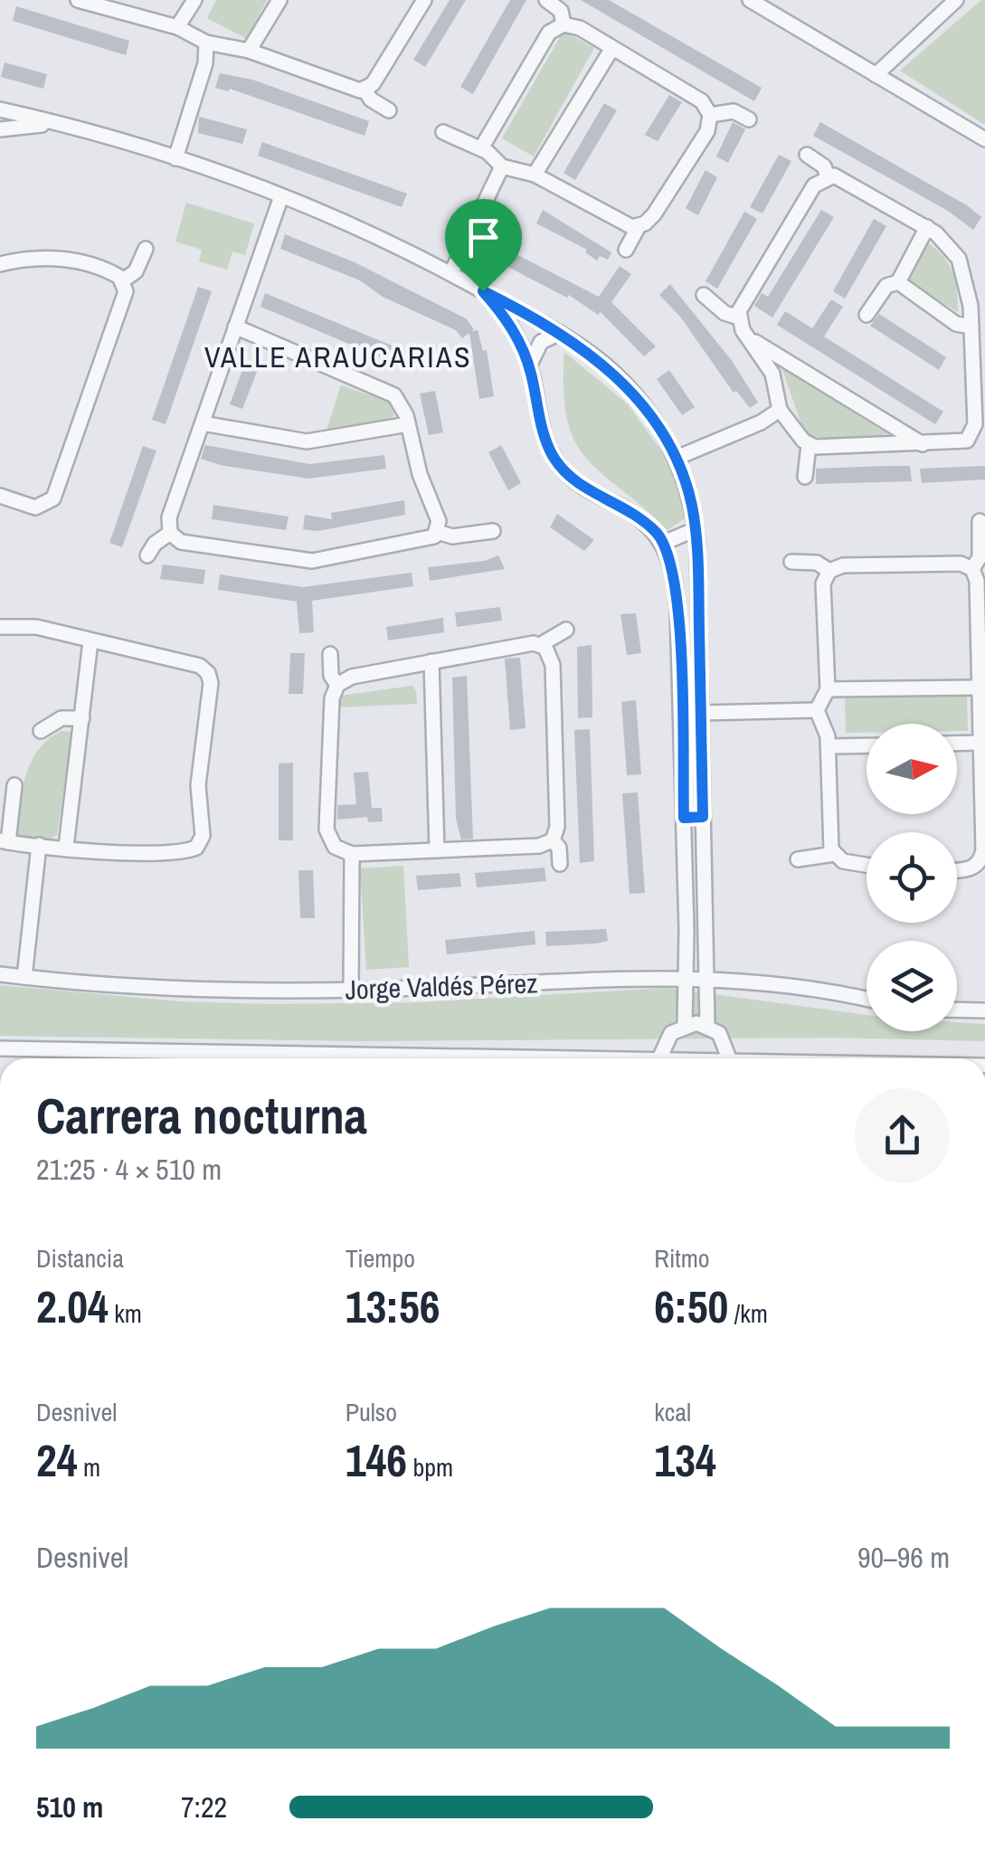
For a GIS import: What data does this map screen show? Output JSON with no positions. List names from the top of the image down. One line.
{"streets":{"street":["Jorge Valdés Pérez"]},"districts":["VALLE ARAUCARIAS"],"north":"right","page":{"heading":["Carrera nocturna","21:25 · 4 × 510 m"],"stats":[["Distancia","2.04 km"],["Tiempo","13:56"],["Ritmo","6:50 /km"],["Desnivel","24 m"],["Pulso","146 bpm"],["kcal","134"]],"chart":["Desnivel","90–96 m"],"list":[{"name":"510 m","note":"7:22"}]}}
